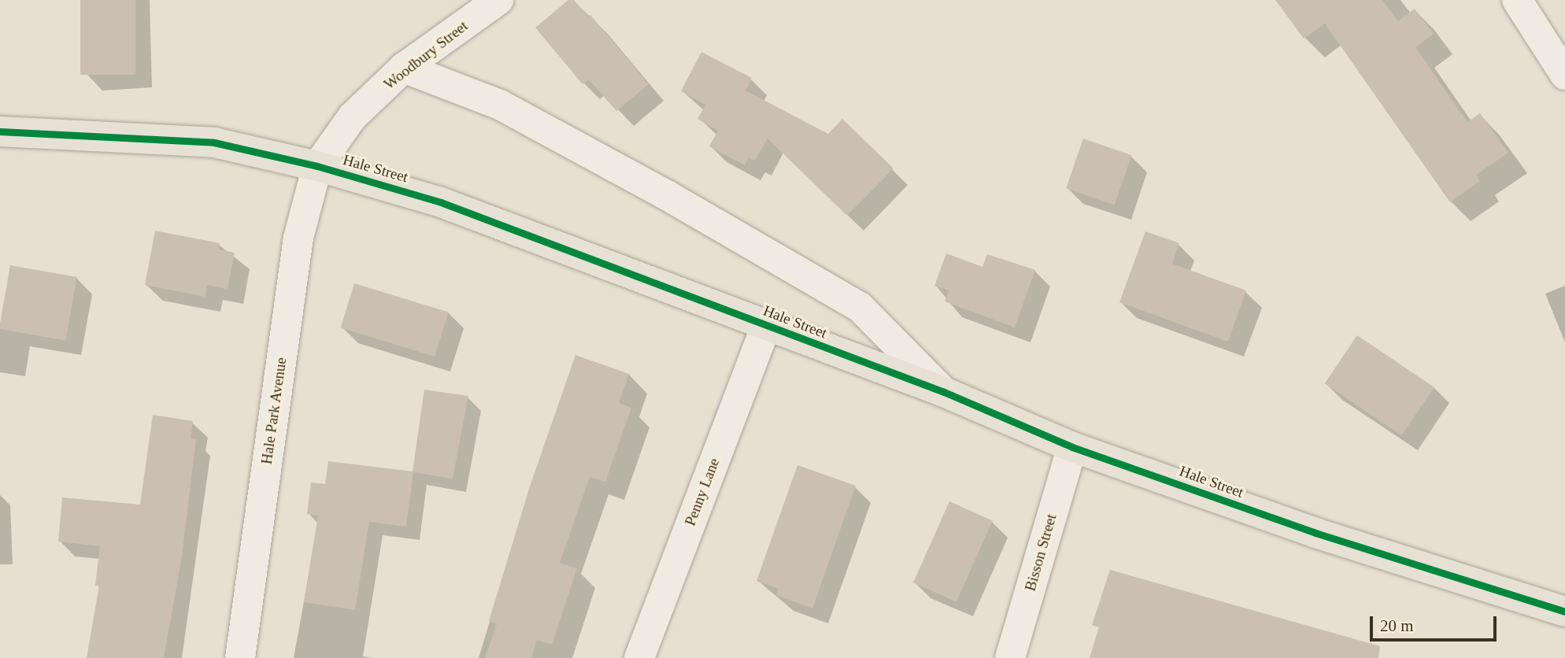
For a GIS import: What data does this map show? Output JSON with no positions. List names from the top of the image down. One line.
{"streets":{"main road":["Hale Street"],"street":["Woodbury Street","Hale Park Avenue","Penny Lane","Bisson Street"]},"crossings":[["Woodbury Street","Hale Street"],["Woodbury Street","Hale Park Avenue"],["Hale Street","Hale Park Avenue"],["Hale Street","Penny Lane"],["Hale Street","Bisson Street"]],"scale_bar":"20 m"}
